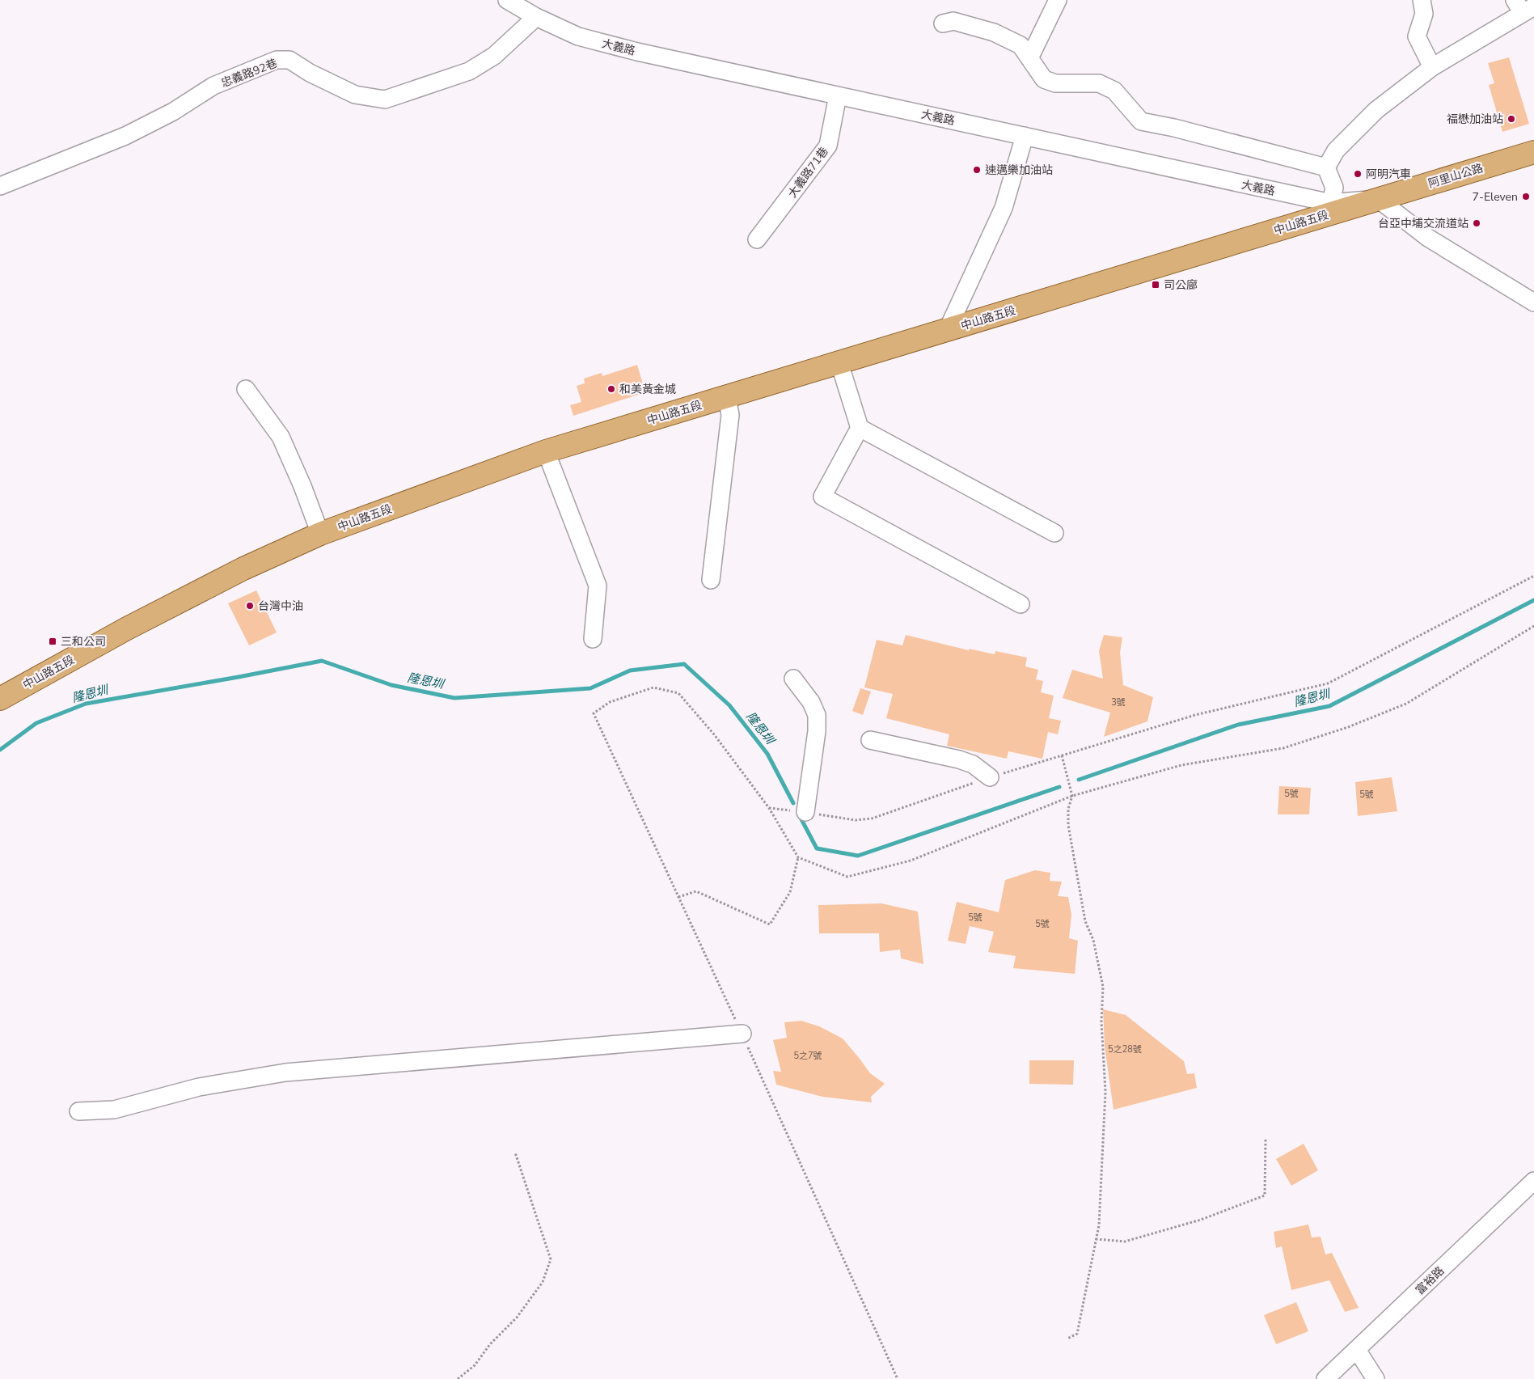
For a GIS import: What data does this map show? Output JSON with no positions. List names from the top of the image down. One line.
{"streets":{"main road":["阿里山公路","中山路五段"],"street":["大義路","忠義路92巷","大義路71巷","富裕路"]},"crossings":[["大義路","忠義路92巷"],["大義路","大義路71巷"],["大義路","阿里山公路"],["大義路","中山路五段"],["阿里山公路","中山路五段"]],"water":["隆恩圳"],"places":{"other":["福懋加油站","速邁樂加油站","阿明汽車","7-Eleven","台亞中埔交流道站","和美黃金城","台灣中油"],"transit":["司公廍","三和公司"]},"house_numbers":["3號","5號","5號","5號","5號","5之28號","5之7號"]}
